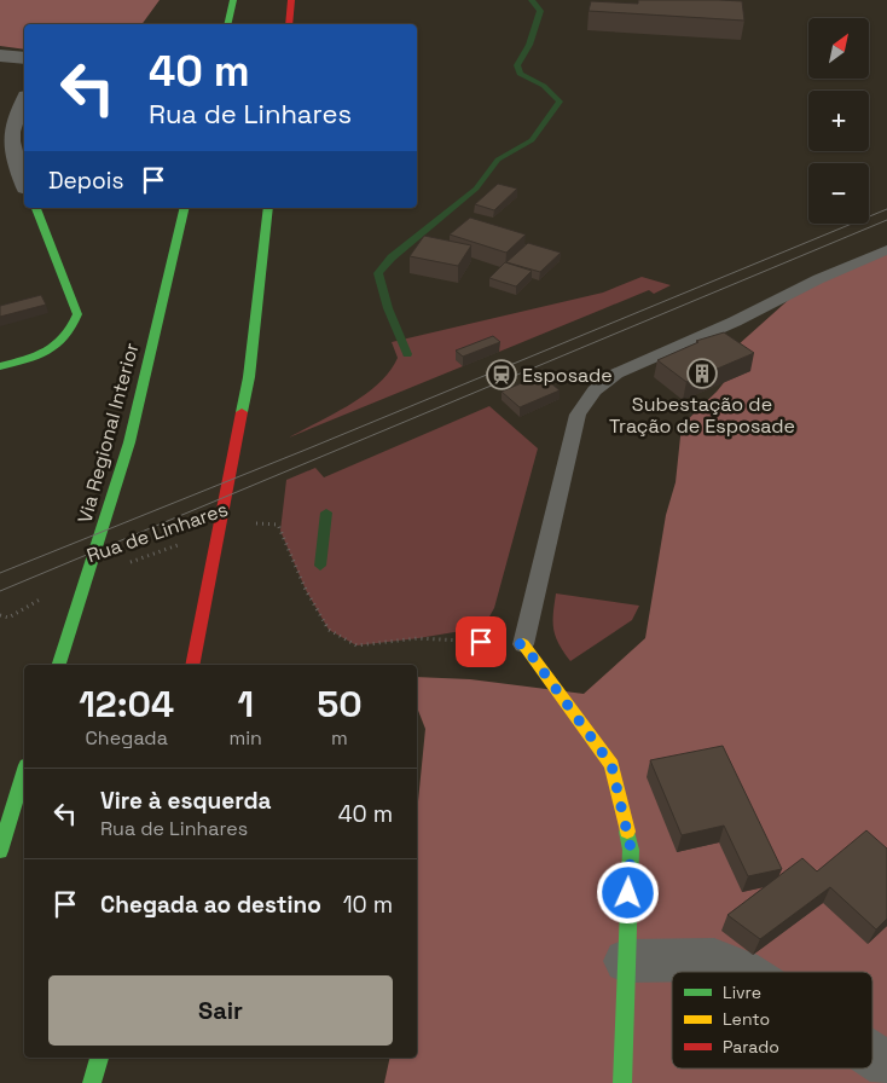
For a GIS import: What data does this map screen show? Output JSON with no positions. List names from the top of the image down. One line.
{"streets":{"main road":["Via Regional Interior"],"path":["Rua de Linhares"]},"places":{"building":["Subestação de Tração de Esposade"],"station":["Esposade"]},"legend":["Livre","Lento","Parado"],"north":"top right","page":{"map_buttons":["+","−"],"turn":["40 m","Rua de Linhares"],"then":"Depois","eta":["12:04","Chegada","1","min","50","m"],"list":[{"name":"Vire à esquerda","note":"Rua de Linhares","value":"40 m"},{"name":"Chegada ao destino","value":"10 m"}],"buttons":"Sair"}}
